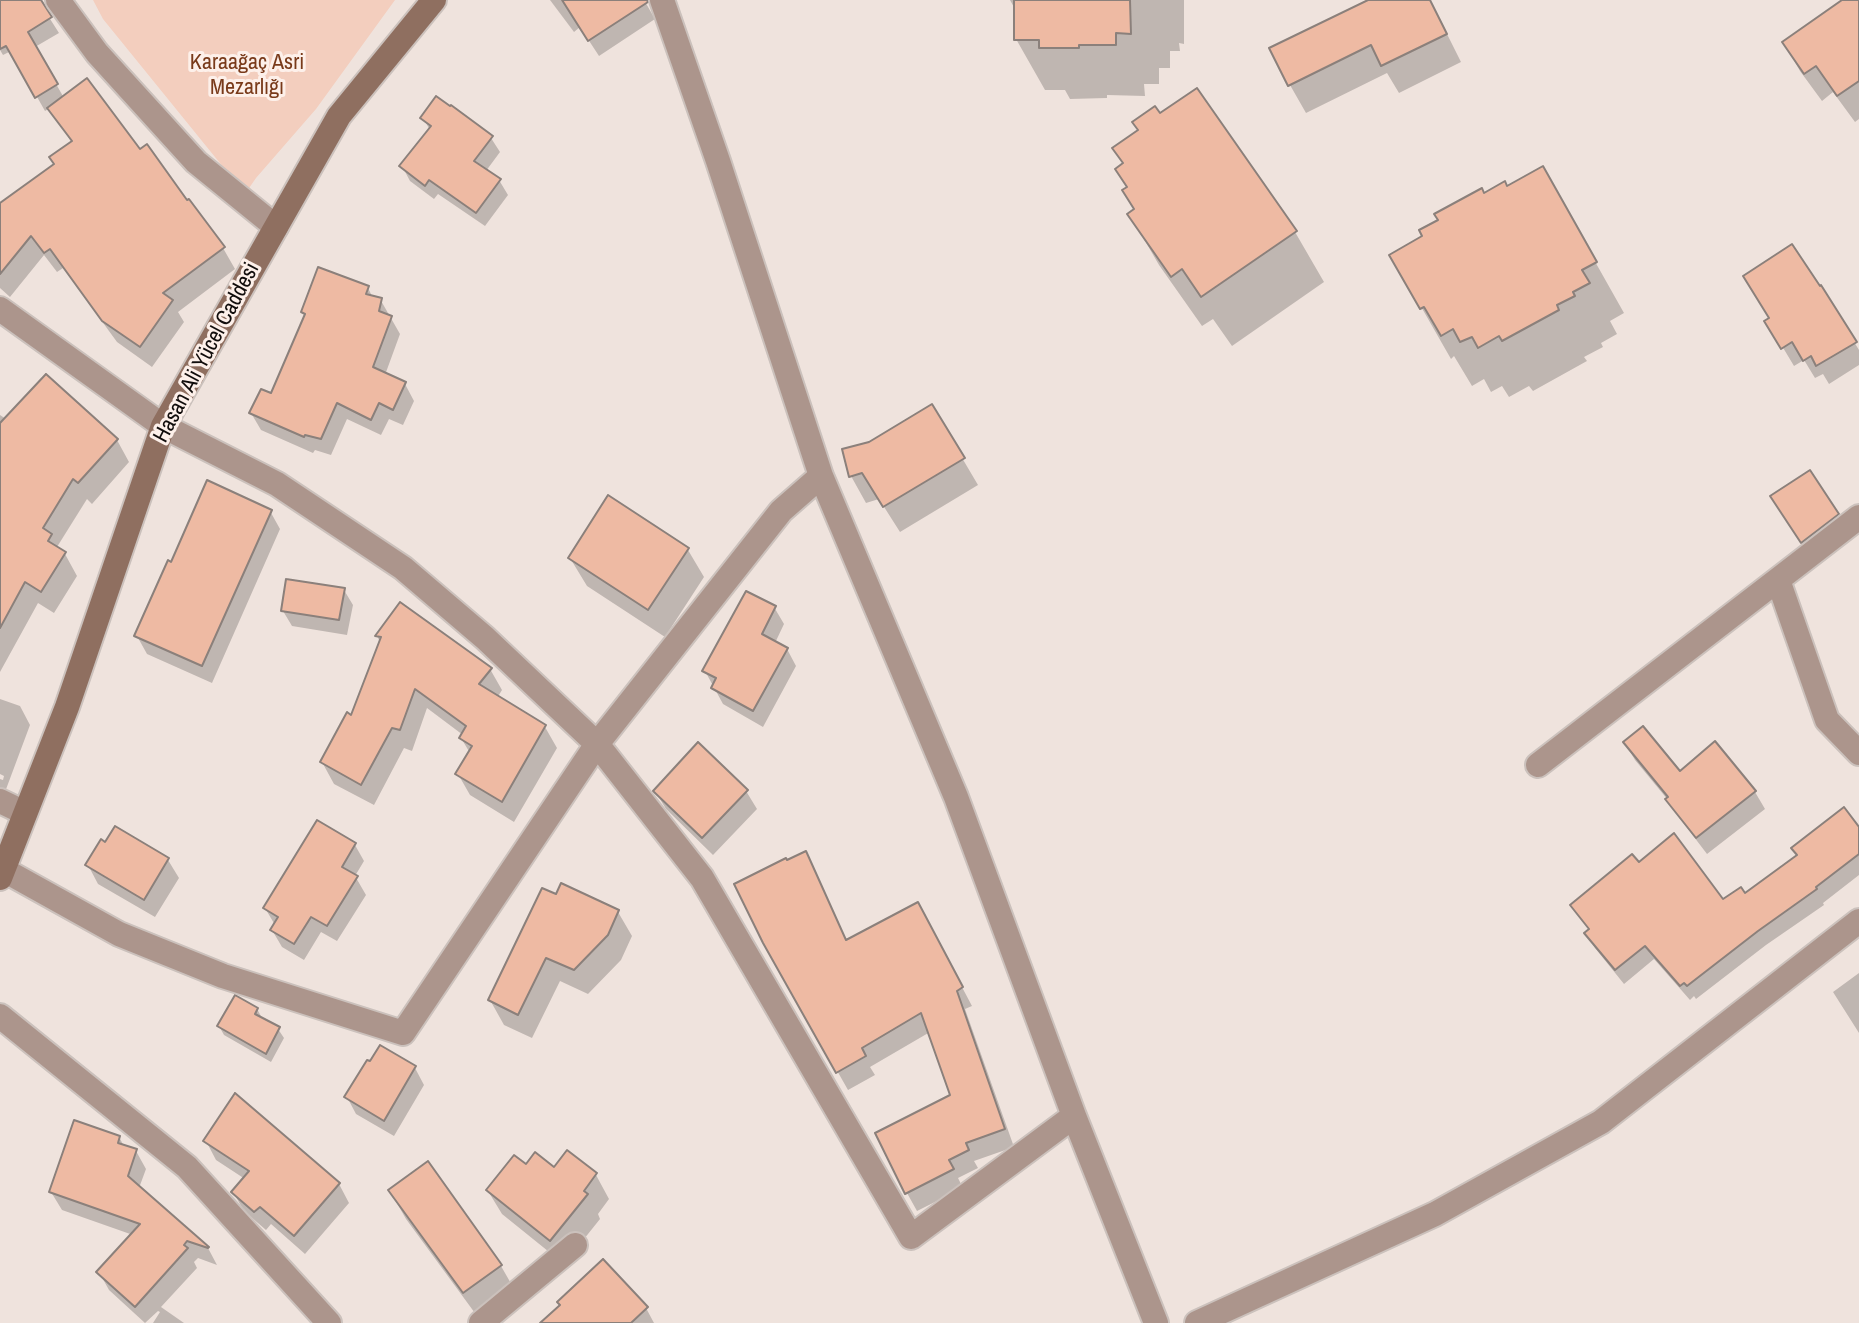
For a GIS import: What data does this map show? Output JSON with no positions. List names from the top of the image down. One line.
{"streets":{"street":["Hasan Ali Yücel Caddesi"]},"parks":["Karaağaç Asri Mezarlığı"]}
